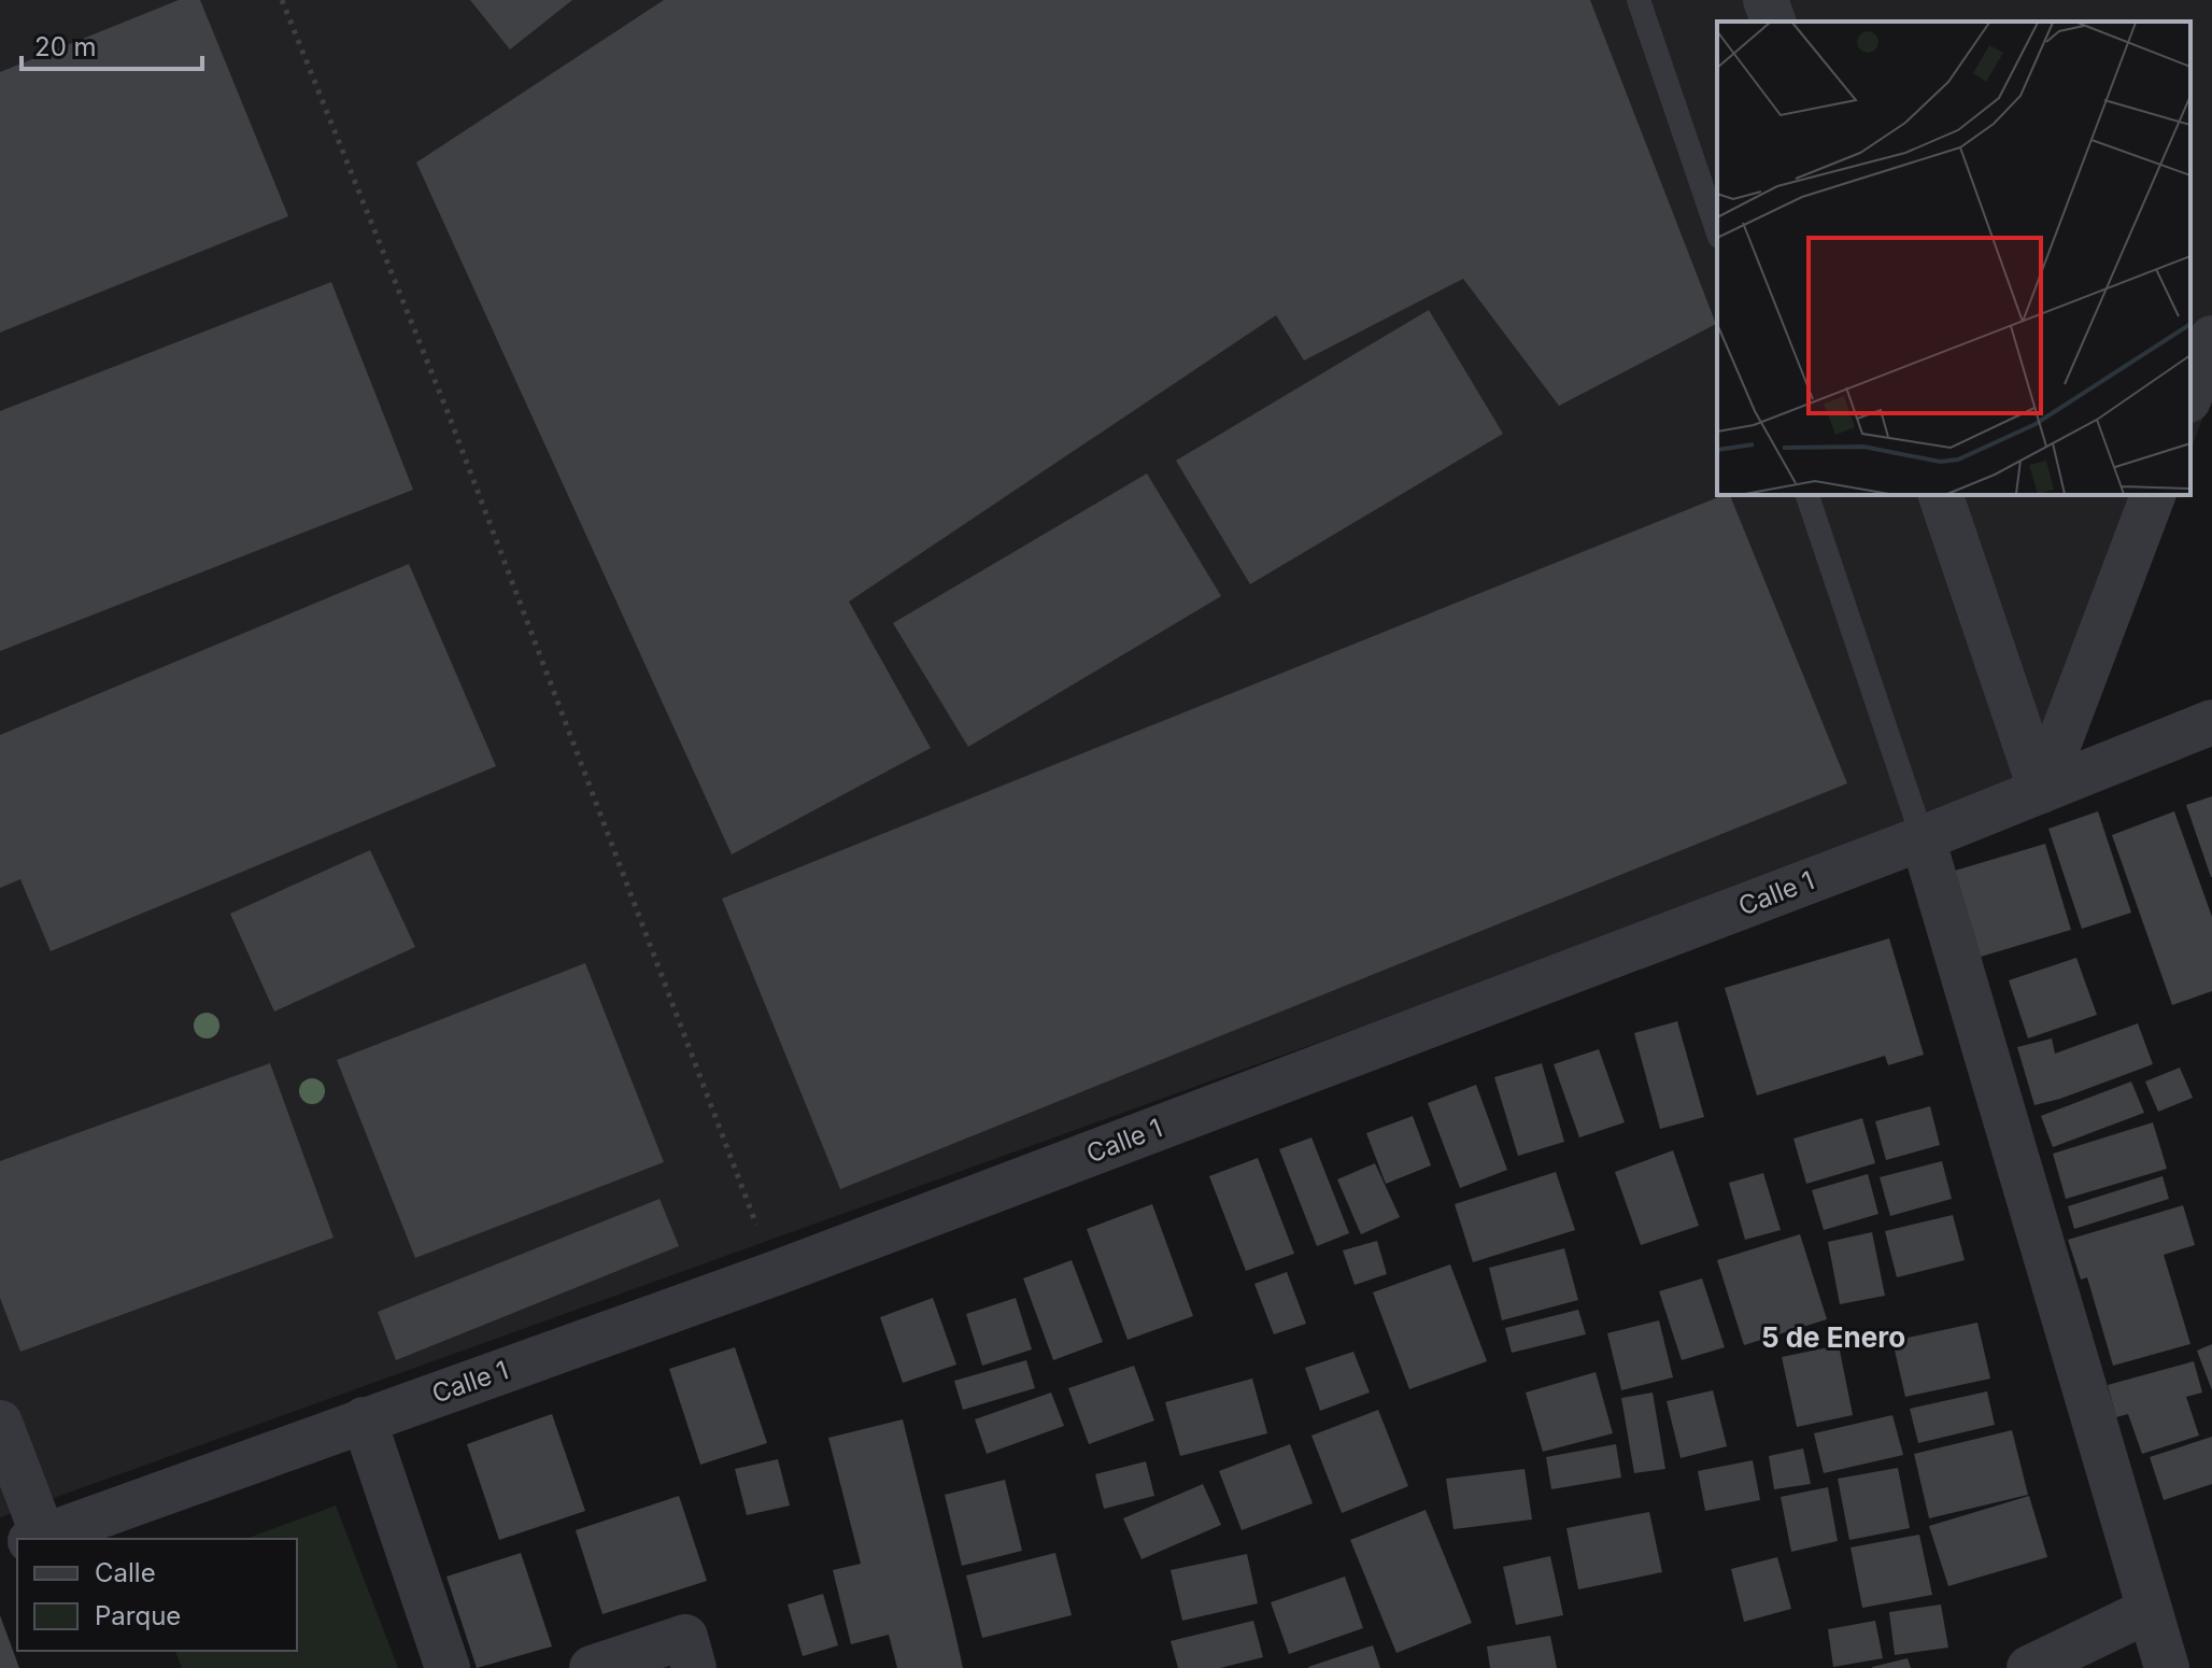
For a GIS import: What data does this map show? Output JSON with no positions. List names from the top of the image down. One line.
{"streets":{"street":["Calle 1"]},"districts":["5 de Enero"],"legend":["Calle","Parque"],"scale_bar":"20 m"}
